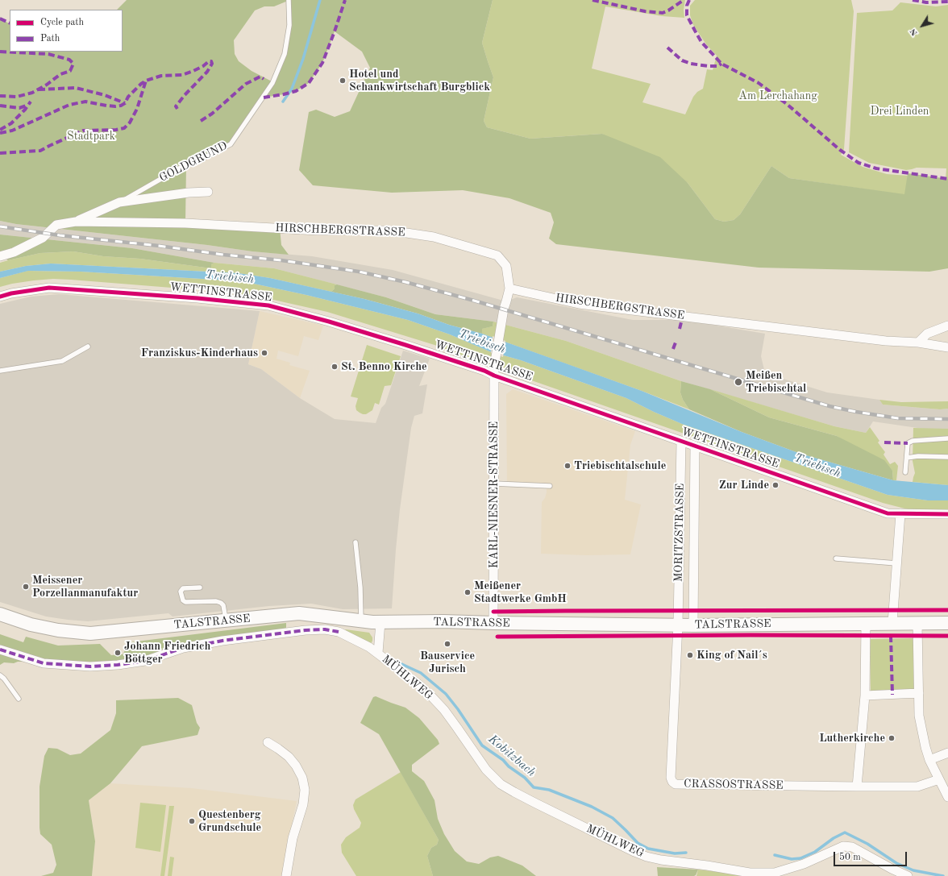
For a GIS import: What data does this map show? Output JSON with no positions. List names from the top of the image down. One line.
{"streets":{"main road":["TALSTRASSE"],"street":["HIRSCHBERGSTRASSE","WETTINSTRASSE","KARL-NIESNER-STRASSE","MORITZSTRASSE","MÜHLWEG","CRASSOSTRASSE"],"lane":["GOLDGRUND"]},"crossings":[["HIRSCHBERGSTRASSE","KARL-NIESNER-STRASSE"],["WETTINSTRASSE","KARL-NIESNER-STRASSE"],["WETTINSTRASSE","MORITZSTRASSE"],["KARL-NIESNER-STRASSE","TALSTRASSE"],["MORITZSTRASSE","TALSTRASSE"],["MORITZSTRASSE","CRASSOSTRASSE"],["TALSTRASSE","MÜHLWEG"],["TALSTRASSE","CRASSOSTRASSE"]],"water":["Triebisch","Kobitzbach"],"parks":["Am Lerchahang","Drei Linden","Stadtpark"],"places":["Hotel und Schankwirtschaft Burgblick","Franziskus-Kinderhaus","St. Benno Kirche","Meißen Triebischtal","Triebischtalschule","Zur Linde","Meissener Porzellanmanufaktur","Meißener Stadtwerke GmbH","Bauservice Jurisch","Johann Friedrich Böttger","King of Nail´s","Lutherkirche","Questenberg Grundschule"],"legend":["Cycle path","Path"],"scale_bar":"50 m","north":"bottom left"}
